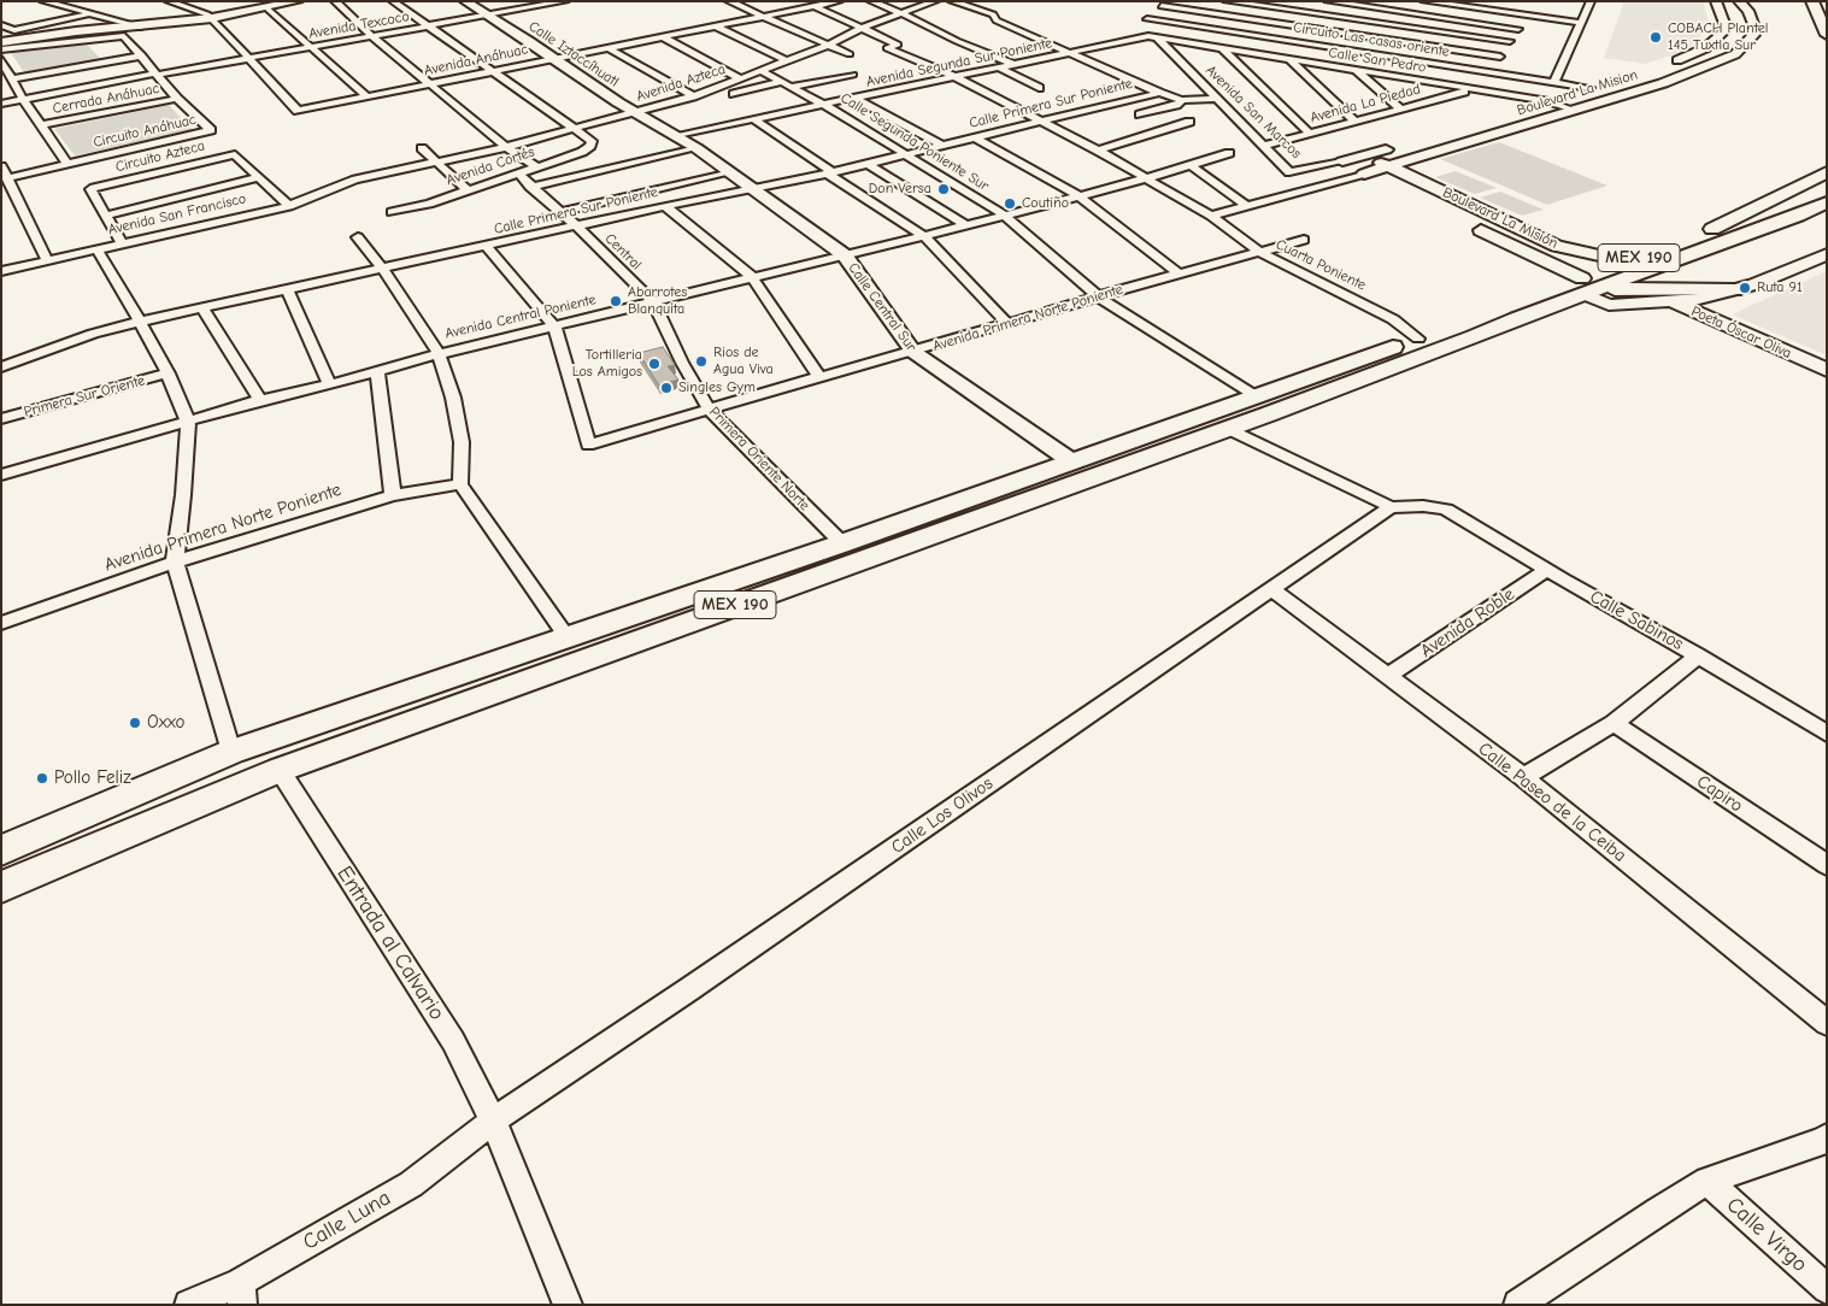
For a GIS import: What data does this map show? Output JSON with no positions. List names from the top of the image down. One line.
{"streets":{"main road":["MEX 190"],"street":["Avenida Texcoco","Circuito Las casas oriente","Calle Iztaccíhuatl","Avenida Anáhuac","Calle San Pedro","Avenida Segunda Sur Poniente","Avenida Azteca","Boulevard La Mision","Cerrada Anáhuac","Calle Primera Sur Poniente","Avenida La Piedad","Avenida San Marcos","Circuito Anáhuac","Calle Segunda Poniente Sur","Circuito Azteca","Avenida Cortés","Avenida San Francisco","Boulevard La Misión","Central","Cuarta Poniente","Calle Central Sur","Avenida Central Poniente","Avenida Primera Norte Poniente","Poeta Óscar Oliva","Primera Sur Oriente","Primera Oriente Norte","Calle Sabinos","Avenida Roble","Capiro","Calle Paseo de la Ceiba","Calle Los Olivos","Entrada al Calvario","Calle Luna","Calle Virgo"]},"crossings":[["Avenida Texcoco","Calle Iztaccíhuatl"],["Avenida Texcoco","Avenida Anáhuac"],["Avenida Texcoco","Circuito Anáhuac"],["Circuito Las casas oriente","Boulevard La Mision"],["Calle Iztaccíhuatl","Avenida Anáhuac"],["Calle Iztaccíhuatl","Avenida Azteca"],["Calle Iztaccíhuatl","Calle Central Sur"],["Calle San Pedro","Avenida Segunda Sur Poniente"],["Calle San Pedro","Boulevard La Mision"],["Calle San Pedro","Avenida La Piedad"],["Calle San Pedro","Avenida San Marcos"],["Avenida Segunda Sur Poniente","Calle Segunda Poniente Sur"],["Avenida Segunda Sur Poniente","Calle Central Sur"],["Avenida Azteca","Calle Segunda Poniente Sur"],["Avenida Azteca","Avenida Cortés"],["Avenida Azteca","Avenida San Francisco"],["Avenida Azteca","Calle Central Sur"],["Boulevard La Mision","Boulevard La Misión"],["Cerrada Anáhuac","Circuito Anáhuac"],["Calle Primera Sur Poniente","Calle Segunda Poniente Sur"],["Calle Primera Sur Poniente","Central"],["Calle Primera Sur Poniente","Cuarta Poniente"],["Calle Primera Sur Poniente","Calle Central Sur"],["Avenida La Piedad","Avenida San Marcos"],["Calle Segunda Poniente Sur","MEX 190"],["Calle Segunda Poniente Sur","Avenida Central Poniente"],["Calle Segunda Poniente Sur","Avenida Primera Norte Poniente"],["Circuito Azteca","Avenida San Francisco"],["Avenida Cortés","Central"],["Boulevard La Misión","MEX 190"],["Boulevard La Misión","Poeta Óscar Oliva"],["Central","Avenida Central Poniente"],["Central","Primera Oriente Norte"],["MEX 190","Cuarta Poniente"],["MEX 190","Calle Central Sur"],["MEX 190","Primera Oriente Norte"],["MEX 190","Entrada al Calvario"],["Cuarta Poniente","Avenida Central Poniente"],["Cuarta Poniente","Avenida Primera Norte Poniente"],["Calle Central Sur","Avenida Central Poniente"],["Calle Central Sur","Avenida Primera Norte Poniente"],["Avenida Central Poniente","Avenida Primera Norte Poniente"],["Avenida Central Poniente","Primera Oriente Norte"],["Avenida Primera Norte Poniente","Primera Oriente Norte"],["Calle Sabinos","Avenida Roble"],["Calle Sabinos","Calle Los Olivos"],["Avenida Roble","Calle Paseo de la Ceiba"],["Calle Paseo de la Ceiba","Calle Los Olivos"],["Calle Los Olivos","Entrada al Calvario"],["Calle Los Olivos","Calle Luna"],["Entrada al Calvario","Calle Luna"]],"places":["COBACH Plantel 145 Tuxtla Sur","Don Versa","Coutiño","Ruta 91","Abarrotes Blanquita","Rios de Agua Viva","Tortilleria Los Amigos","Singles Gym","Oxxo","Pollo Feliz"]}
